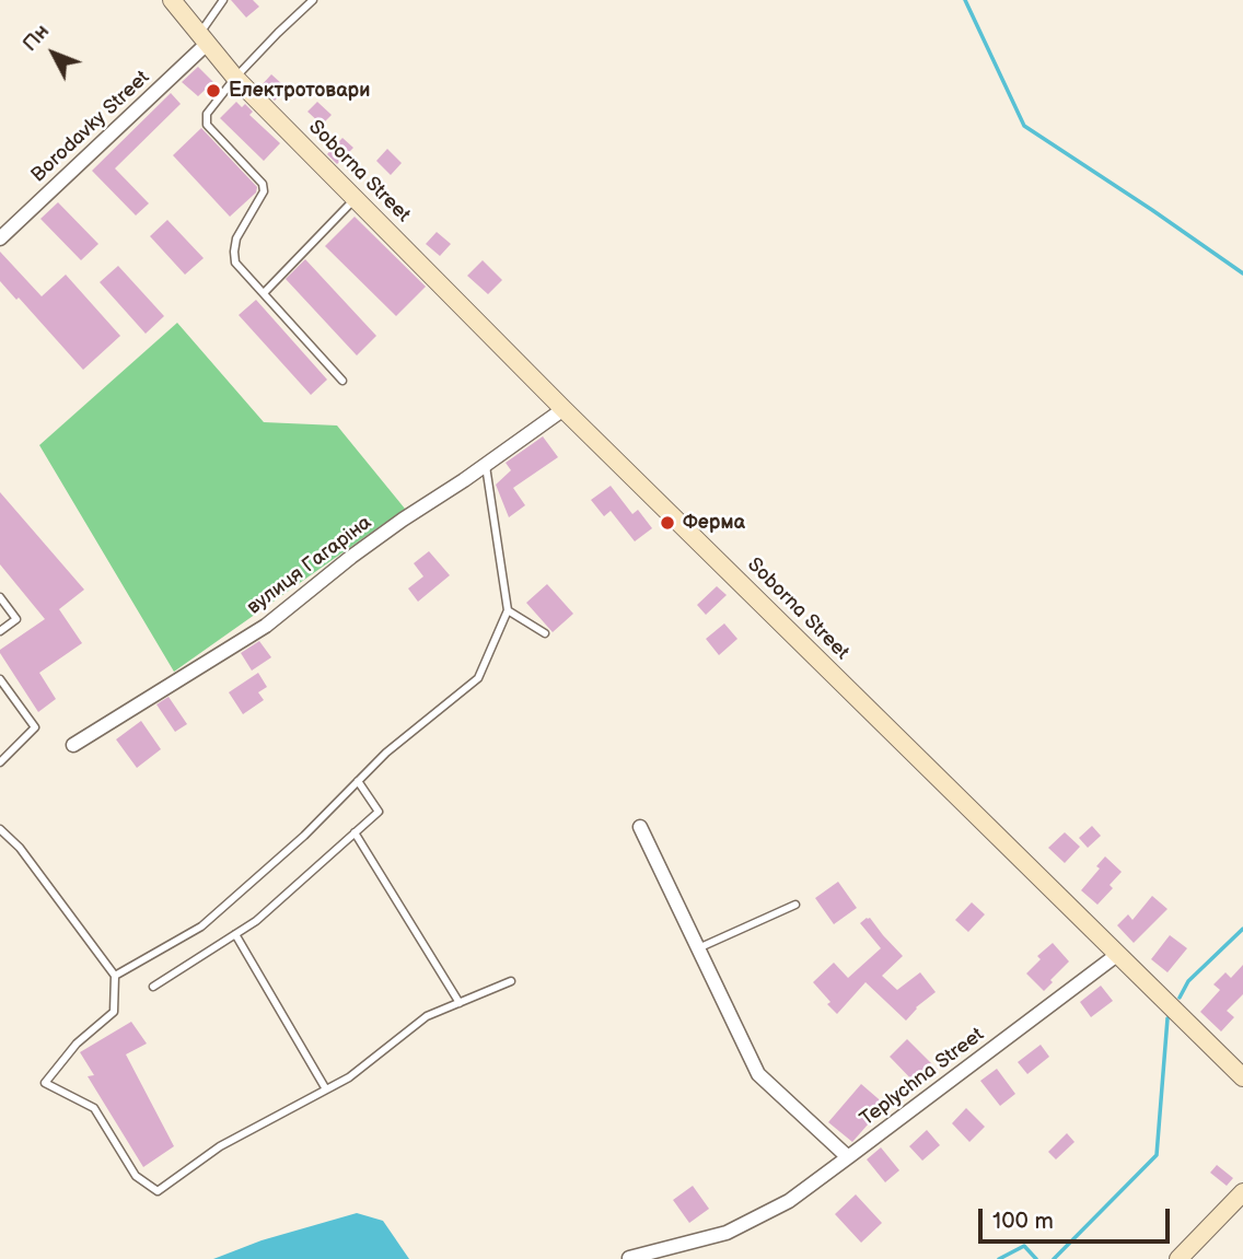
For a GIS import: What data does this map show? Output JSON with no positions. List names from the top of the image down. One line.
{"streets":{"main road":["Soborna Street"],"street":["Borodavky Street","вулиця Гагаріна","Teplychna Street"]},"crossings":[["Borodavky Street","Soborna Street"],["Soborna Street","вулиця Гагаріна"],["Soborna Street","Teplychna Street"]],"places":["Електротовари","Ферма"],"scale_bar":"100 m","north":"top left"}
